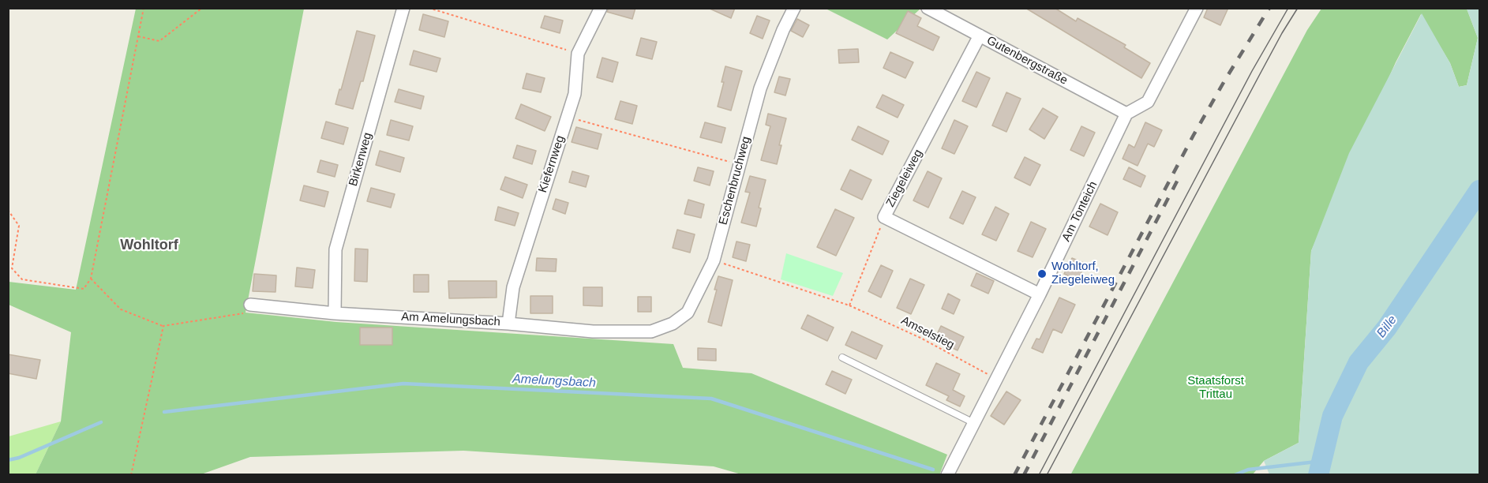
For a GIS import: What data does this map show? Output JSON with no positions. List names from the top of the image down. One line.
{"streets":{"street":["Gutenbergstraße","Birkenweg","Kiefernweg","Ziegeleiweg","Eschenbruchweg","Am Tonteich","Am Amelungsbach"],"path":["Amselstieg"]},"crossings":[["Gutenbergstraße","Ziegeleiweg"],["Gutenbergstraße","Am Tonteich"],["Birkenweg","Am Amelungsbach"],["Kiefernweg","Am Amelungsbach"],["Ziegeleiweg","Am Tonteich"],["Eschenbruchweg","Am Amelungsbach"],["Eschenbruchweg","Amselstieg"],["Am Tonteich","Amselstieg"]],"districts":["Wohltorf"],"water":["Bille","Amelungsbach"],"parks":["Staatsforst Trittau"],"places":["Wohltorf, Ziegeleiweg"]}
